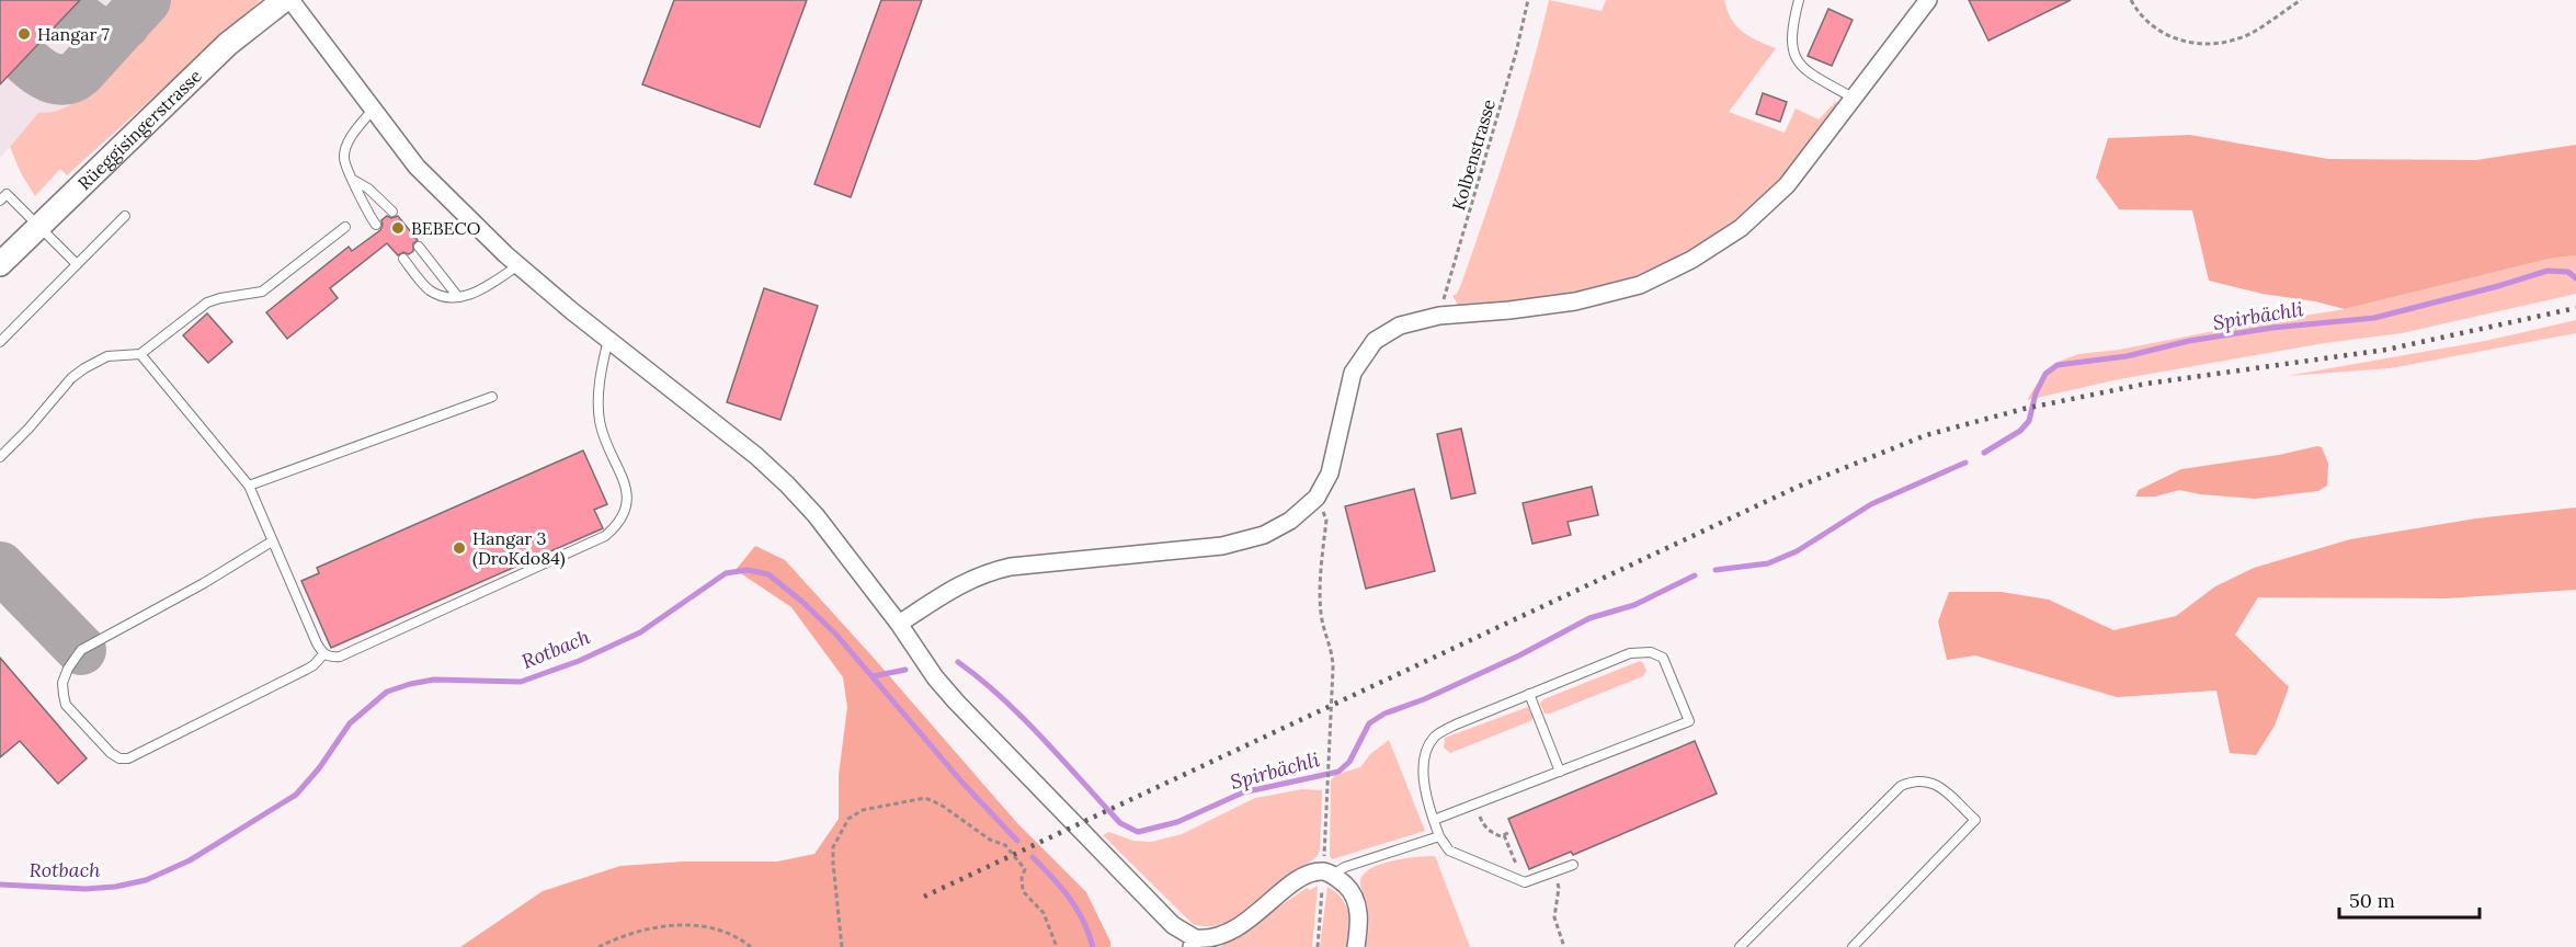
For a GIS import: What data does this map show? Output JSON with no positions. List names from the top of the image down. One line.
{"streets":{"main road":["Rüeggisingerstrasse"],"path":["Kolbenstrasse"]},"water":["Spirbächli","Rotbach"],"places":["Hangar 7","BEBECO","Hangar 3 (DroKdo84)"],"scale_bar":"50 m"}
